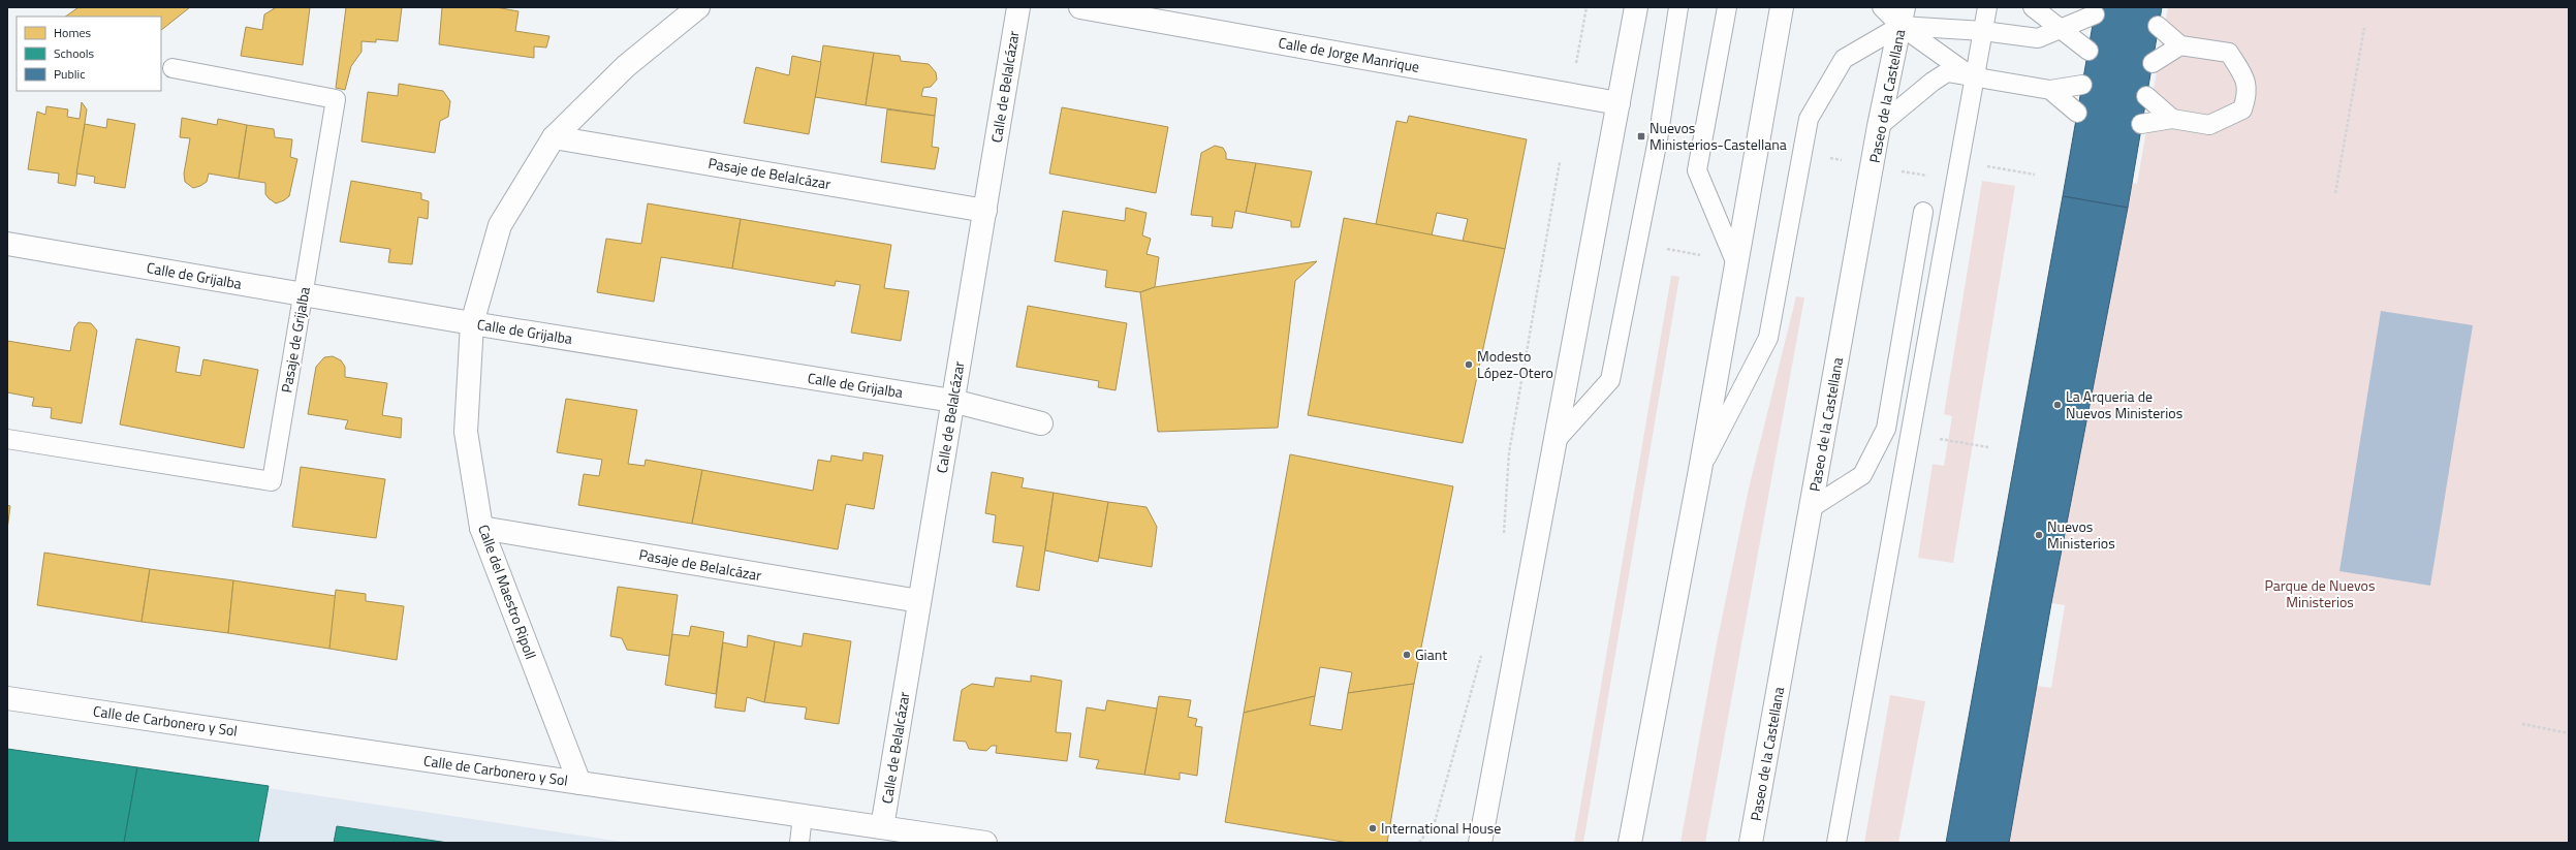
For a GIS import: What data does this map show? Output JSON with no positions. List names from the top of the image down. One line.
{"streets":{"main road":["Calle de Jorge Manrique","Calle de Belalcázar","Paseo de la Castellana","Pasaje de Belalcázar","Calle de Grijalba","Calle del Maestro Ripoll","Calle de Carbonero y Sol"],"lane":["Pasaje de Grijalba"]},"crossings":[["Calle de Belalcázar","Pasaje de Belalcázar"],["Calle de Belalcázar","Calle de Grijalba"],["Calle de Belalcázar","Calle de Carbonero y Sol"],["Pasaje de Belalcázar","Calle del Maestro Ripoll"],["Calle de Grijalba","Pasaje de Grijalba"],["Calle de Grijalba","Calle del Maestro Ripoll"],["Calle del Maestro Ripoll","Calle de Carbonero y Sol"]],"parks":["Parque de Nuevos Ministerios"],"places":{"transit":["Nuevos Ministerios-Castellana"],"other":["Modesto López-Otero","La Arqueria de Nuevos Ministerios","Nuevos Ministerios","Giant","International House"]},"legend":["Homes","Schools","Public"]}
